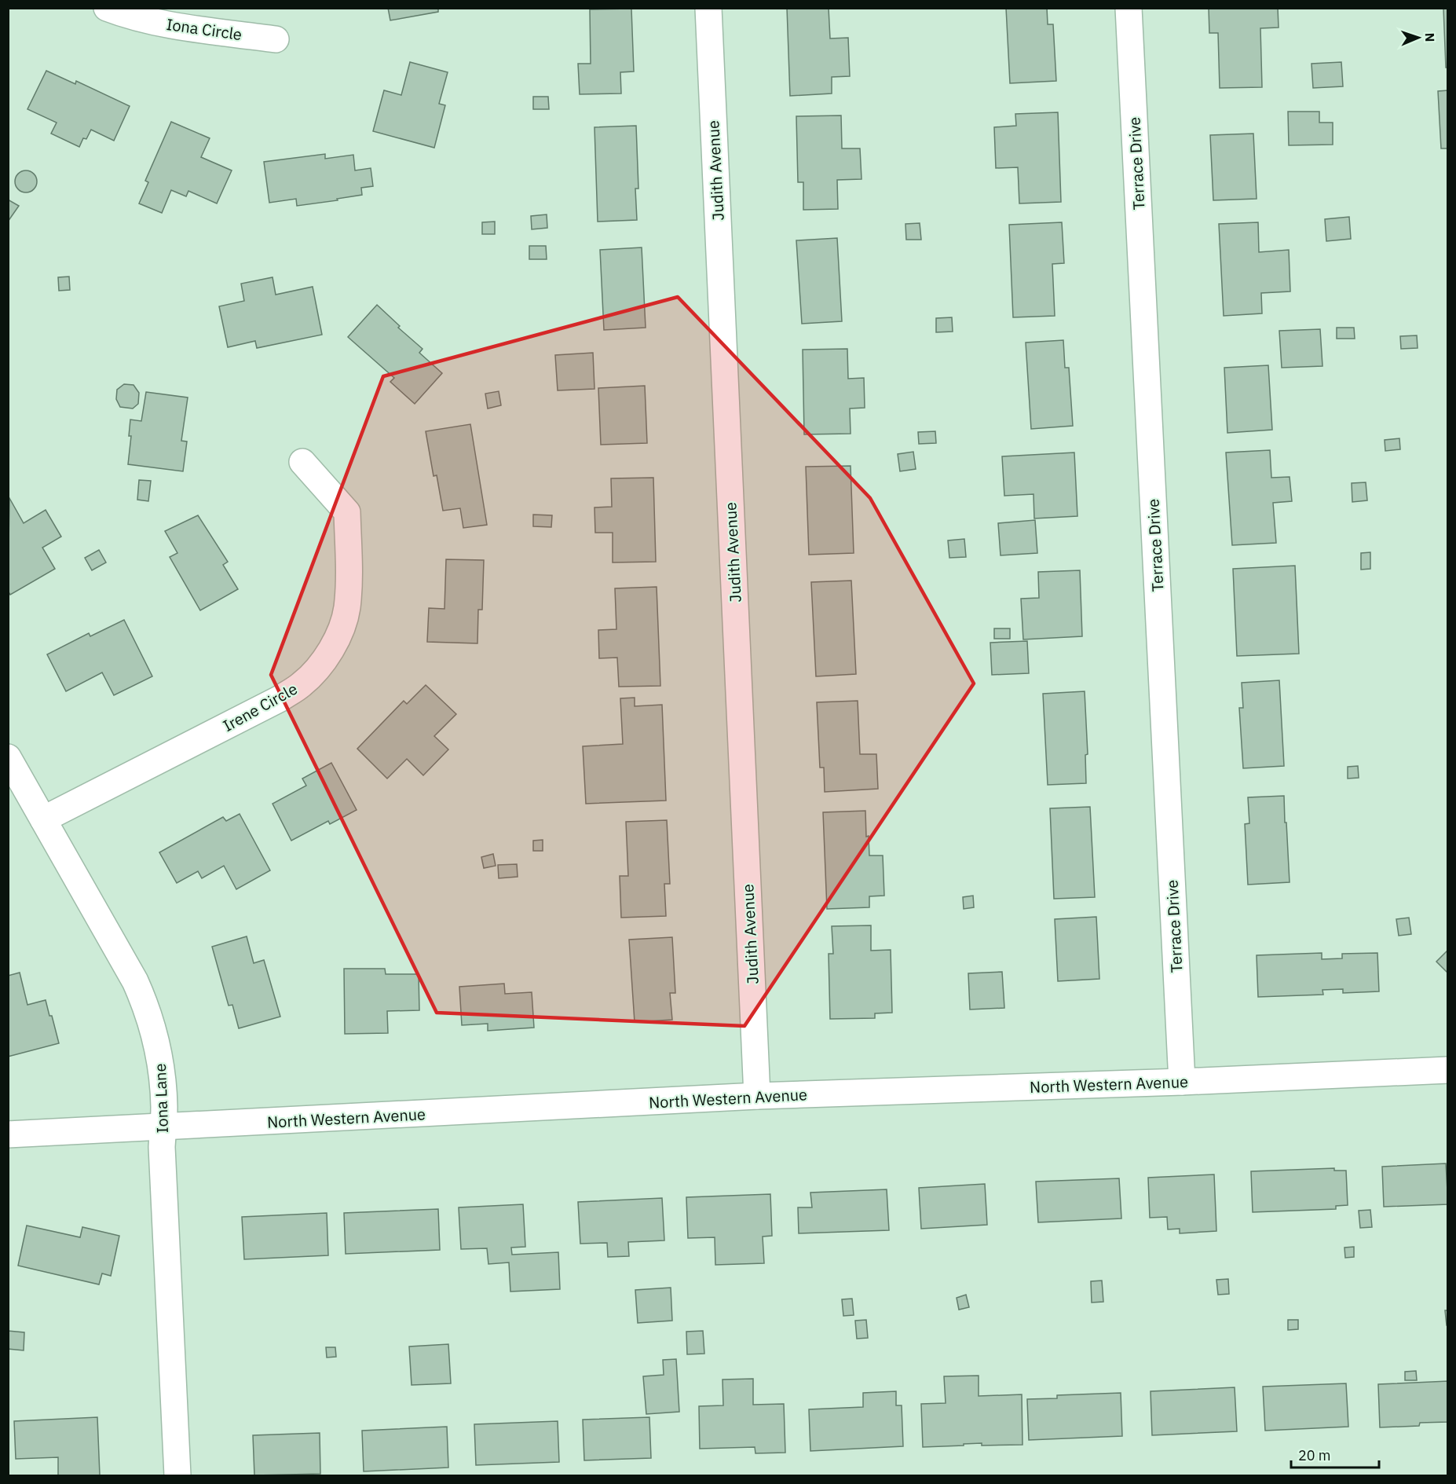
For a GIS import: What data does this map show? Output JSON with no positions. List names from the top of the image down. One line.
{"streets":{"street":["Iona Circle","Terrace Drive","Judith Avenue","Irene Circle","North Western Avenue","Iona Lane"]},"crossings":[["Terrace Drive","North Western Avenue"],["Judith Avenue","North Western Avenue"],["Irene Circle","Iona Lane"],["North Western Avenue","Iona Lane"]],"scale_bar":"20 m","north":"right"}
